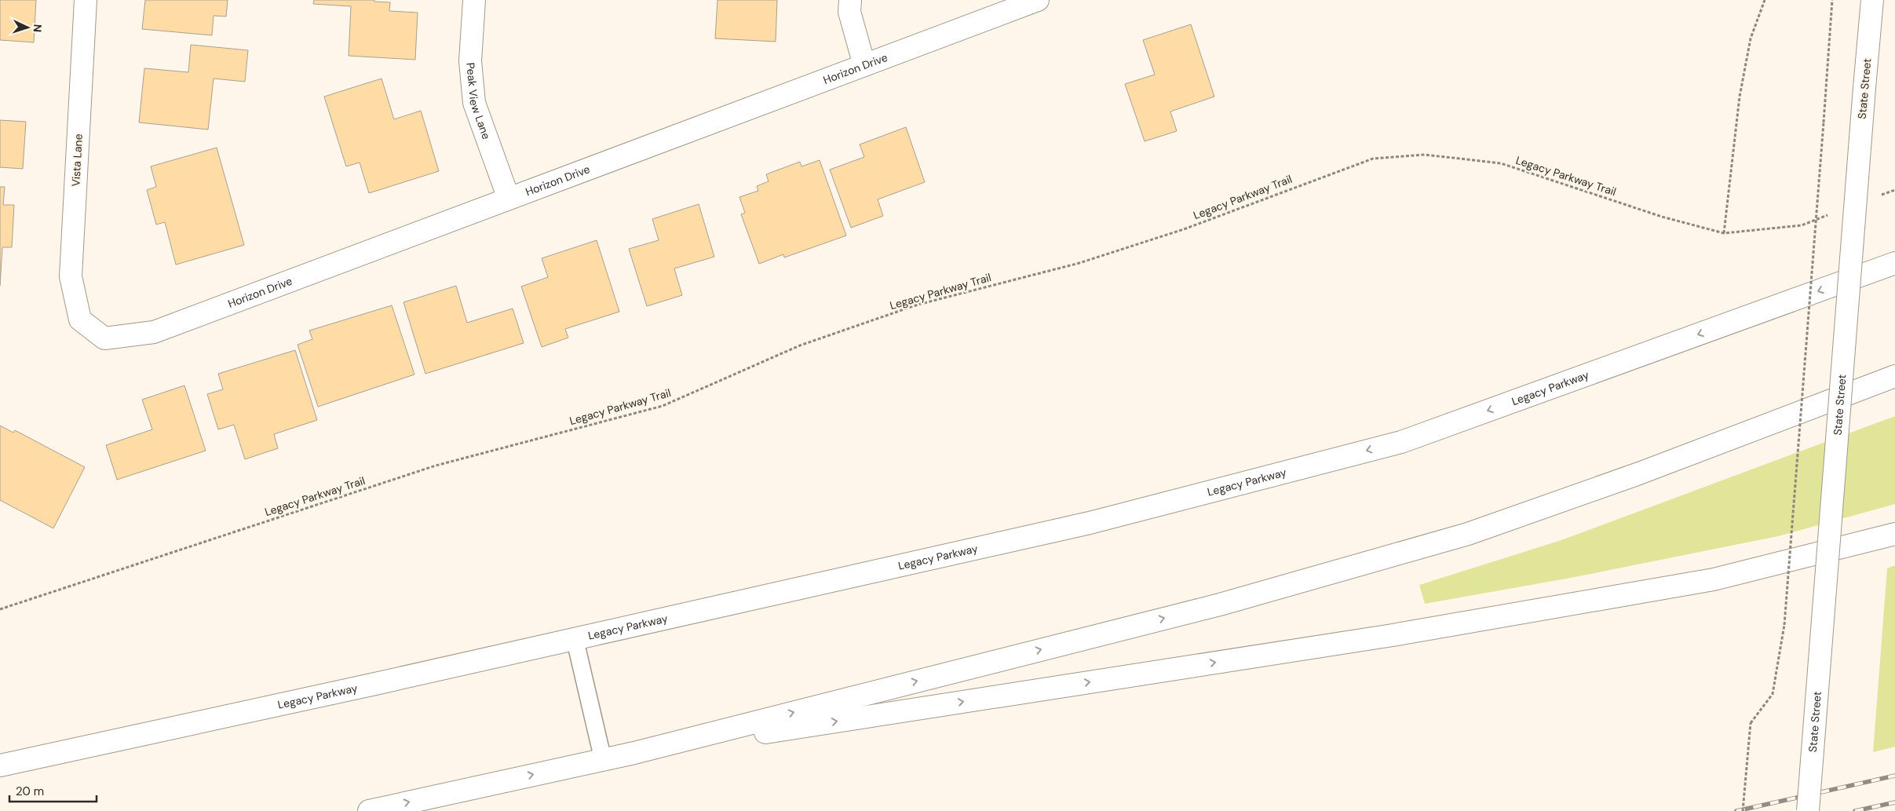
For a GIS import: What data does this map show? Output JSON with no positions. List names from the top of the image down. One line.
{"streets":{"main road":["Horizon Drive","State Street","Peak View Lane","Vista Lane","Legacy Parkway"],"path":["Legacy Parkway Trail"]},"crossings":[["Horizon Drive","Peak View Lane"],["Horizon Drive","Vista Lane"]],"scale_bar":"20 m","north":"right"}
